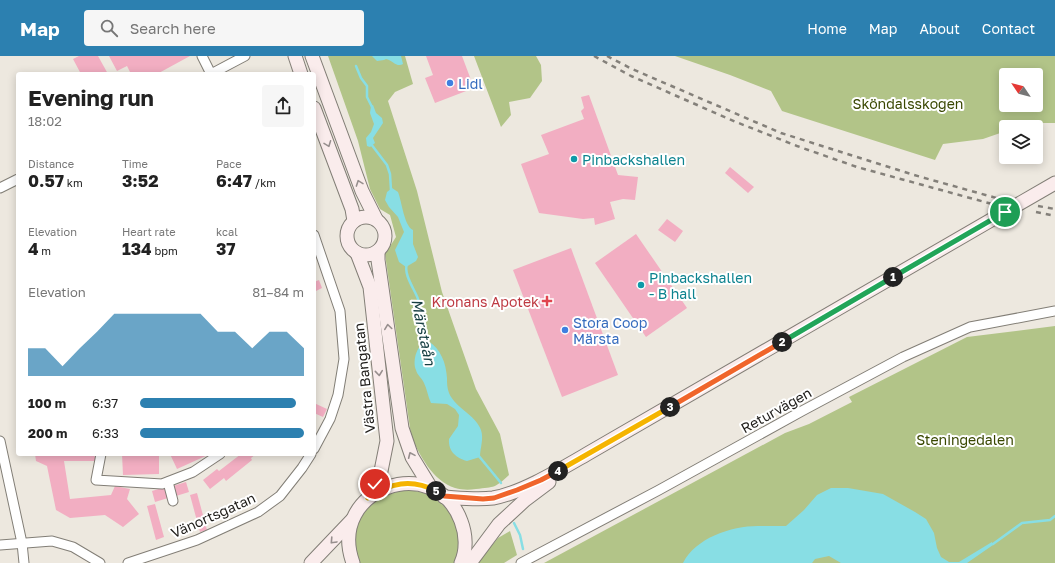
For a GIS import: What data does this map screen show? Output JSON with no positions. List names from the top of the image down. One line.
{"streets":{"street":["Västra Bangatan","Returvägen","Vänortsgatan"]},"water":["Märstaån"],"parks":["Sköndalsskogen","Steningedalen"],"places":{"other":["Lidl","Pinbackshallen","Pinbackshallen - B hall","Stora Coop Märsta"],"health":["Kronans Apotek"]},"north":"top left","page":{"header":"Map","search":"Search here","nav":["Home","Map","About","Contact"],"heading":["Evening run","18:02"],"stats":[["Distance","0.57 km"],["Time","3:52"],["Pace","6:47 /km"],["Elevation","4 m"],["Heart rate","134 bpm"],["kcal","37"]],"pins":["1","2","3","4","5"],"chart":["Elevation","81–84 m"],"list":[{"name":"100 m","note":"6:37"},{"name":"200 m","note":"6:33"}]}}
